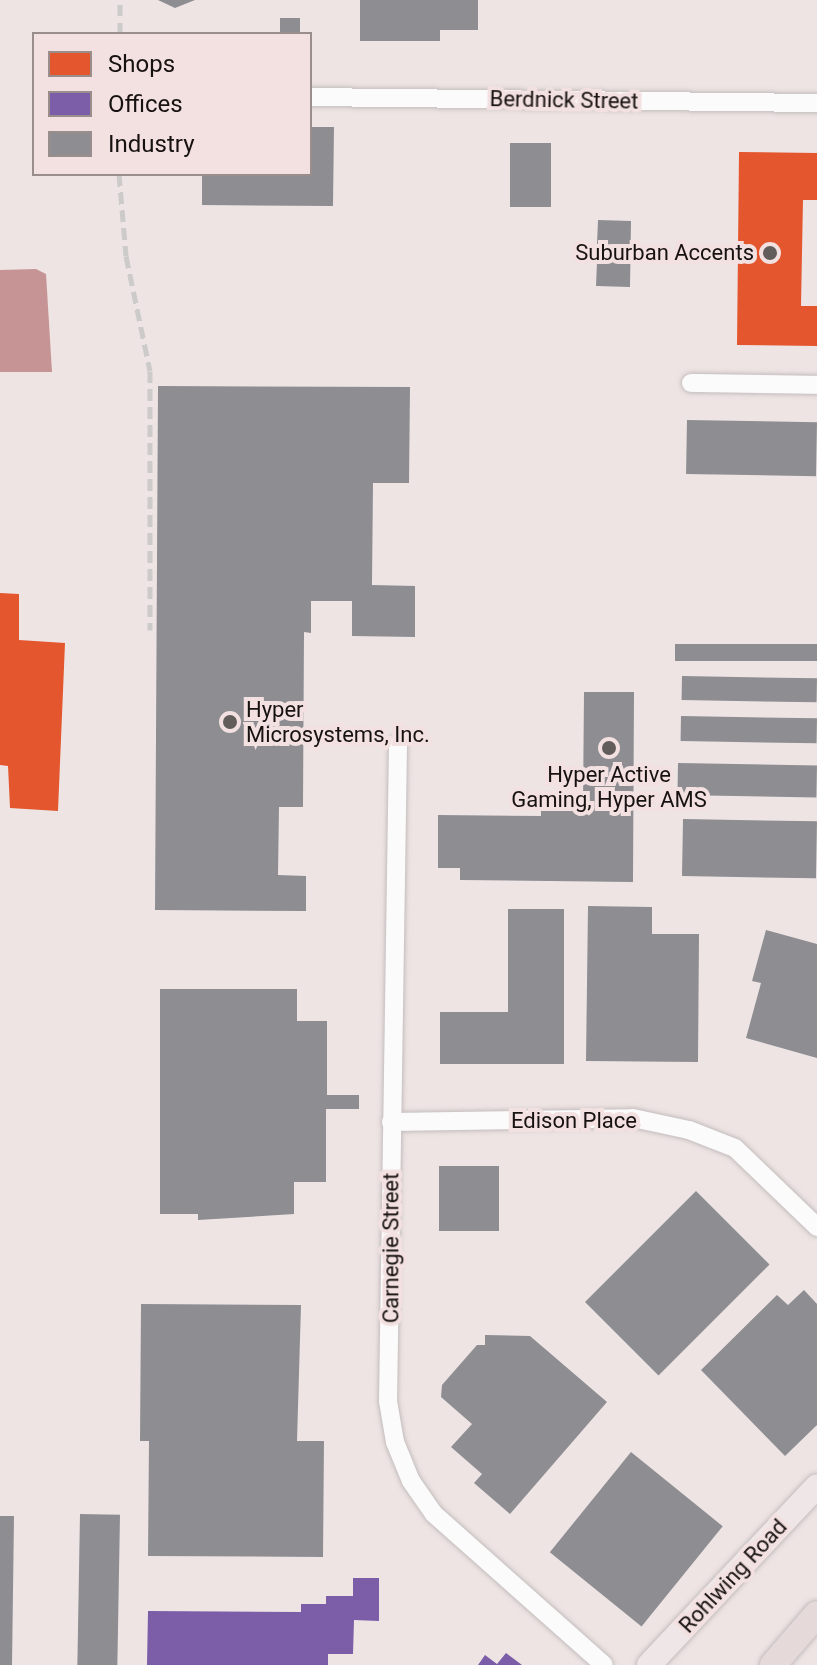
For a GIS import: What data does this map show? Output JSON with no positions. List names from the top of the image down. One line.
{"streets":{"main road":["Rohlwing Road"],"street":["Berdnick Street","Edison Place","Carnegie Street"]},"crossings":[["Edison Place","Carnegie Street"]],"places":["Suburban Accents","Hyper Microsystems, Inc.","Hyper Active Gaming, Hyper AMS"],"legend":["Shops","Offices","Industry"]}
